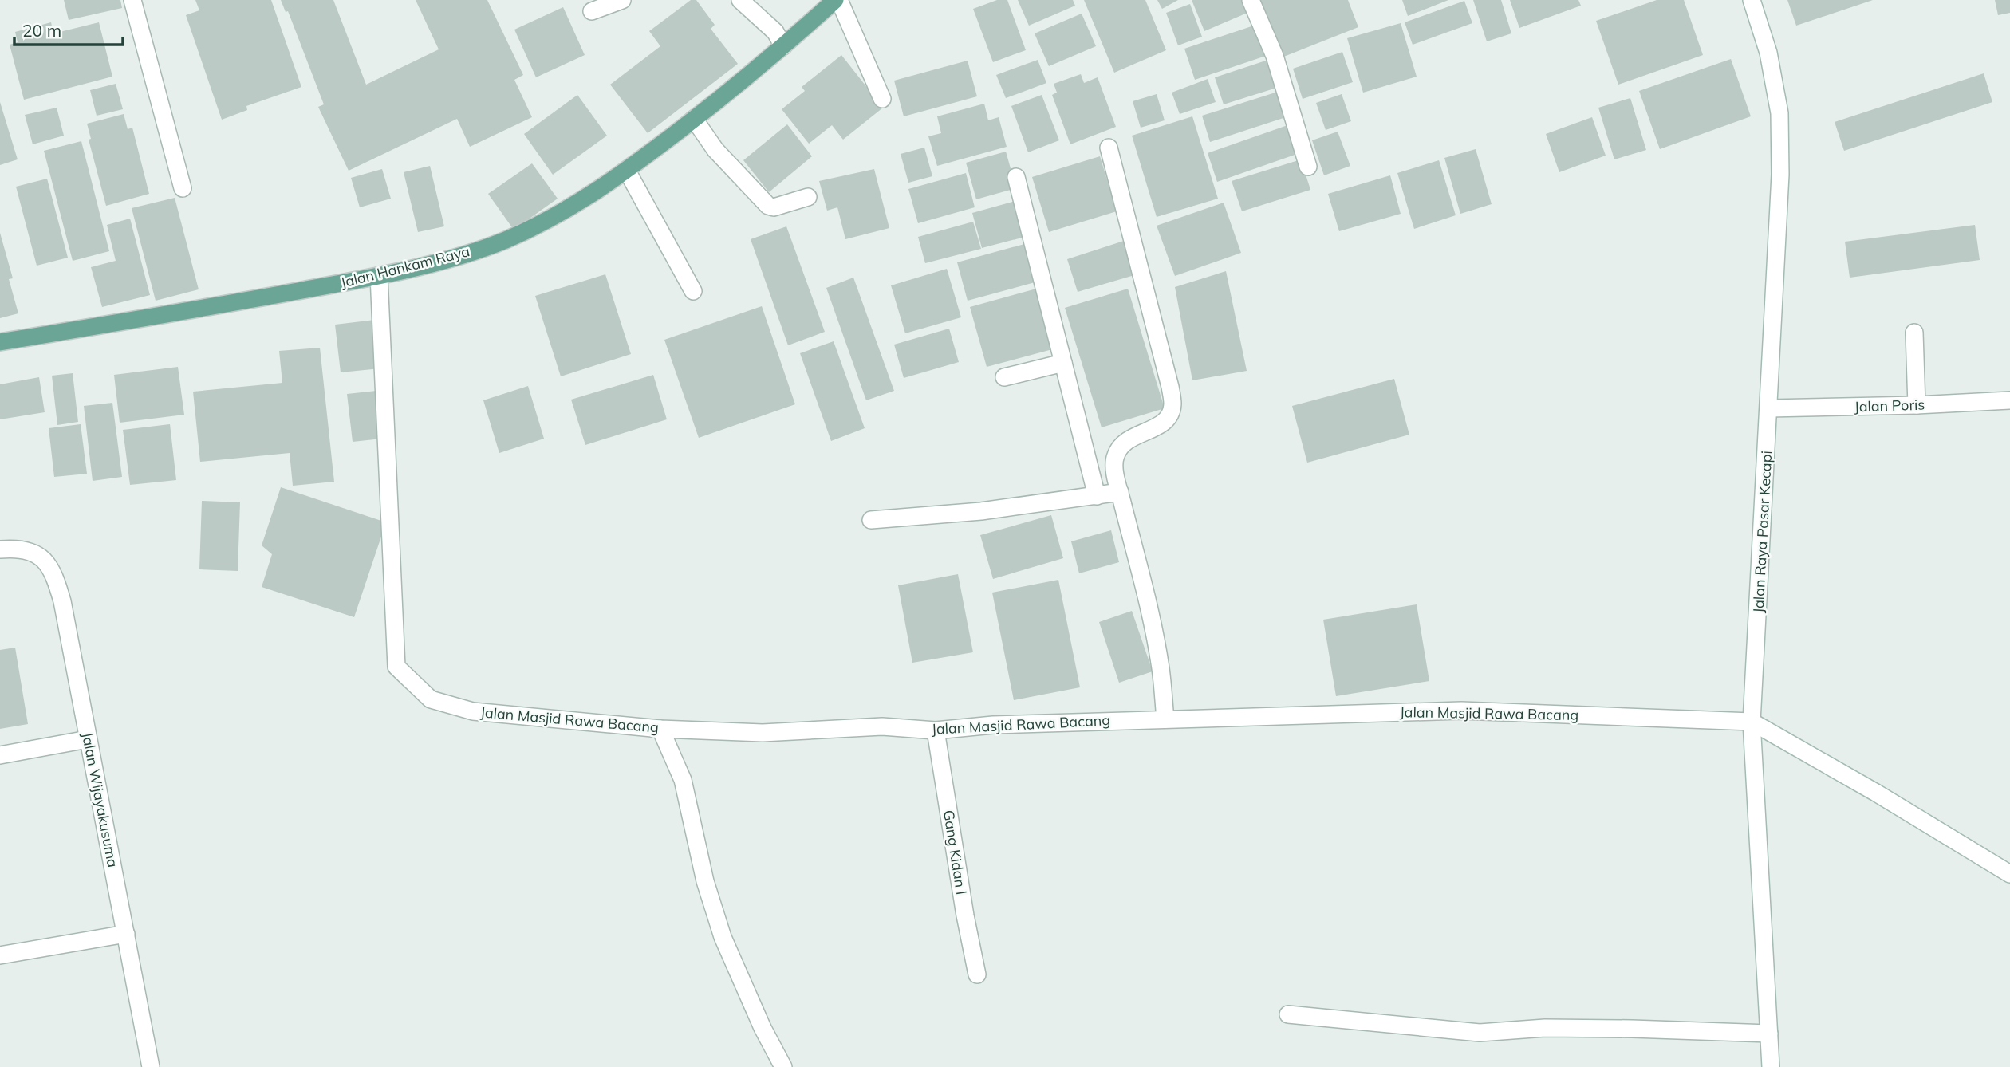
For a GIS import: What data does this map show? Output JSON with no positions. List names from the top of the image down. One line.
{"streets":{"main road":["Jalan Hankam Raya"],"street":["Jalan Poris","Jalan Raya Pasar Kecapi","Jalan Masjid Rawa Bacang","Jalan Wijayakusuma","Gang Kidan I"]},"crossings":[["Jalan Hankam Raya","Jalan Masjid Rawa Bacang"],["Jalan Poris","Jalan Raya Pasar Kecapi"],["Jalan Raya Pasar Kecapi","Jalan Masjid Rawa Bacang"],["Jalan Masjid Rawa Bacang","Gang Kidan I"]],"scale_bar":"20 m"}
